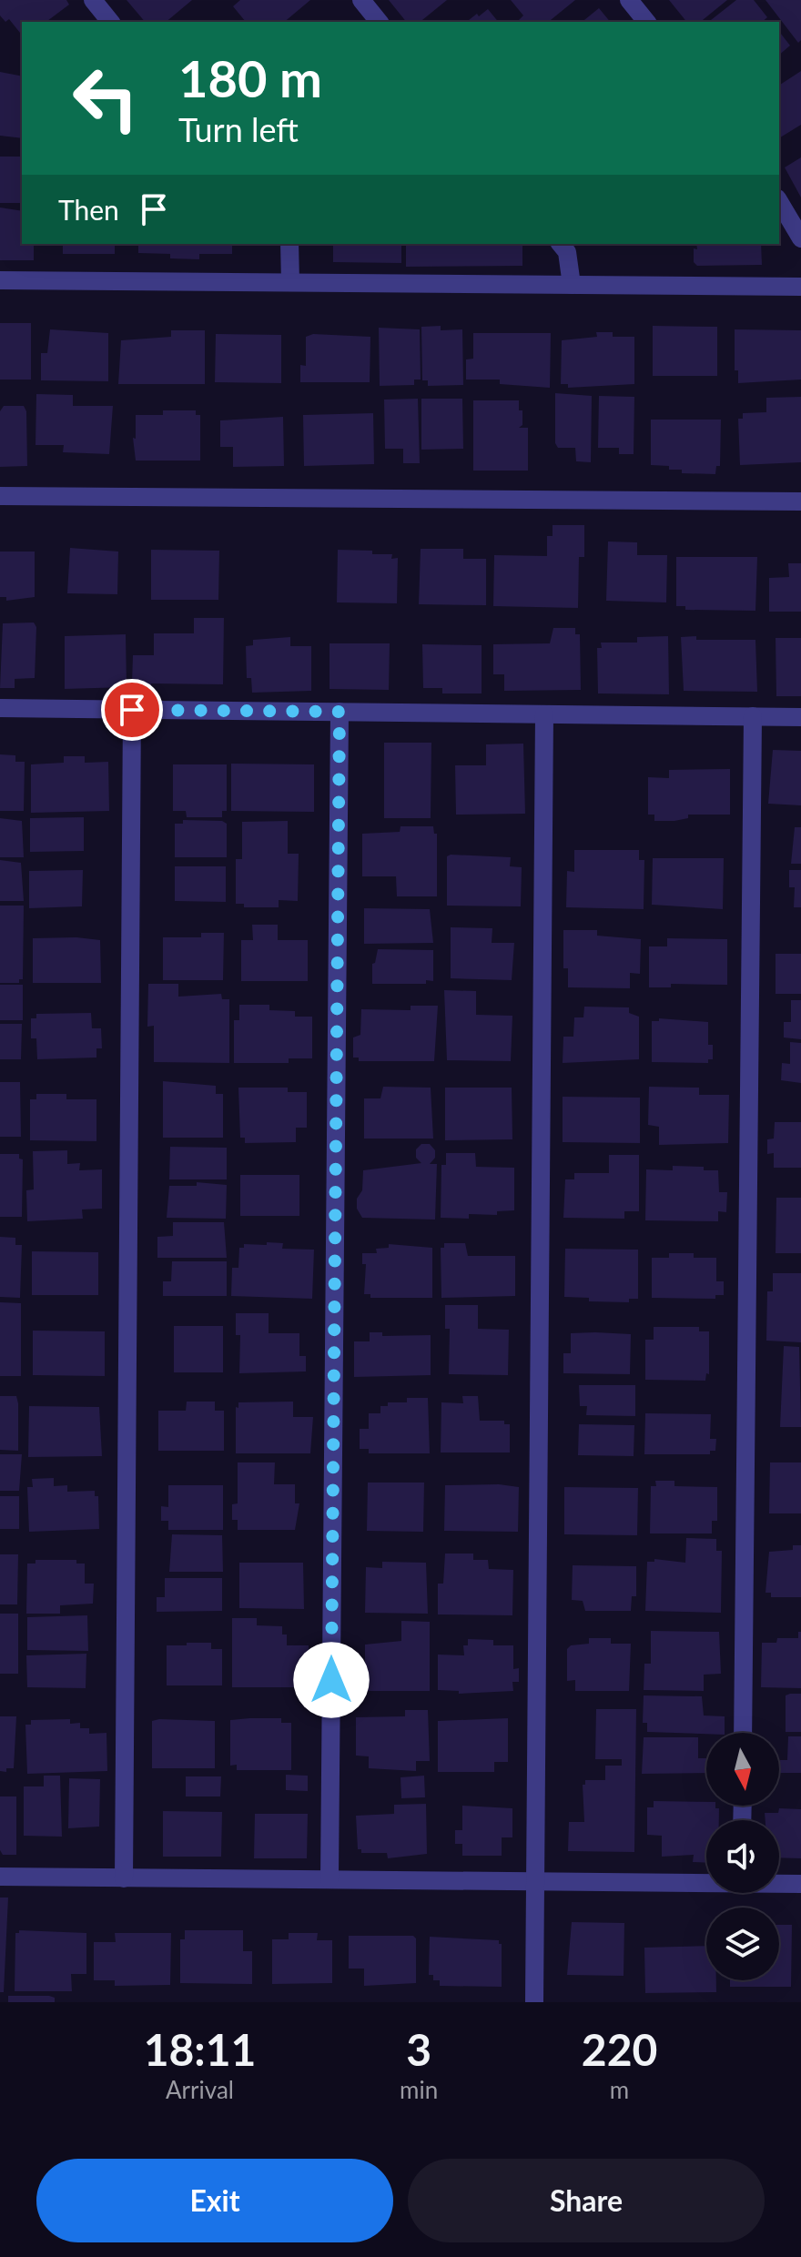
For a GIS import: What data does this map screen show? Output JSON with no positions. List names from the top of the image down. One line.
{"north":"bottom","page":{"turn":["180 m","Turn left"],"then":"Then","eta":["18:11","Arrival","3","min","220","m"],"buttons":["Exit","Share"]}}
